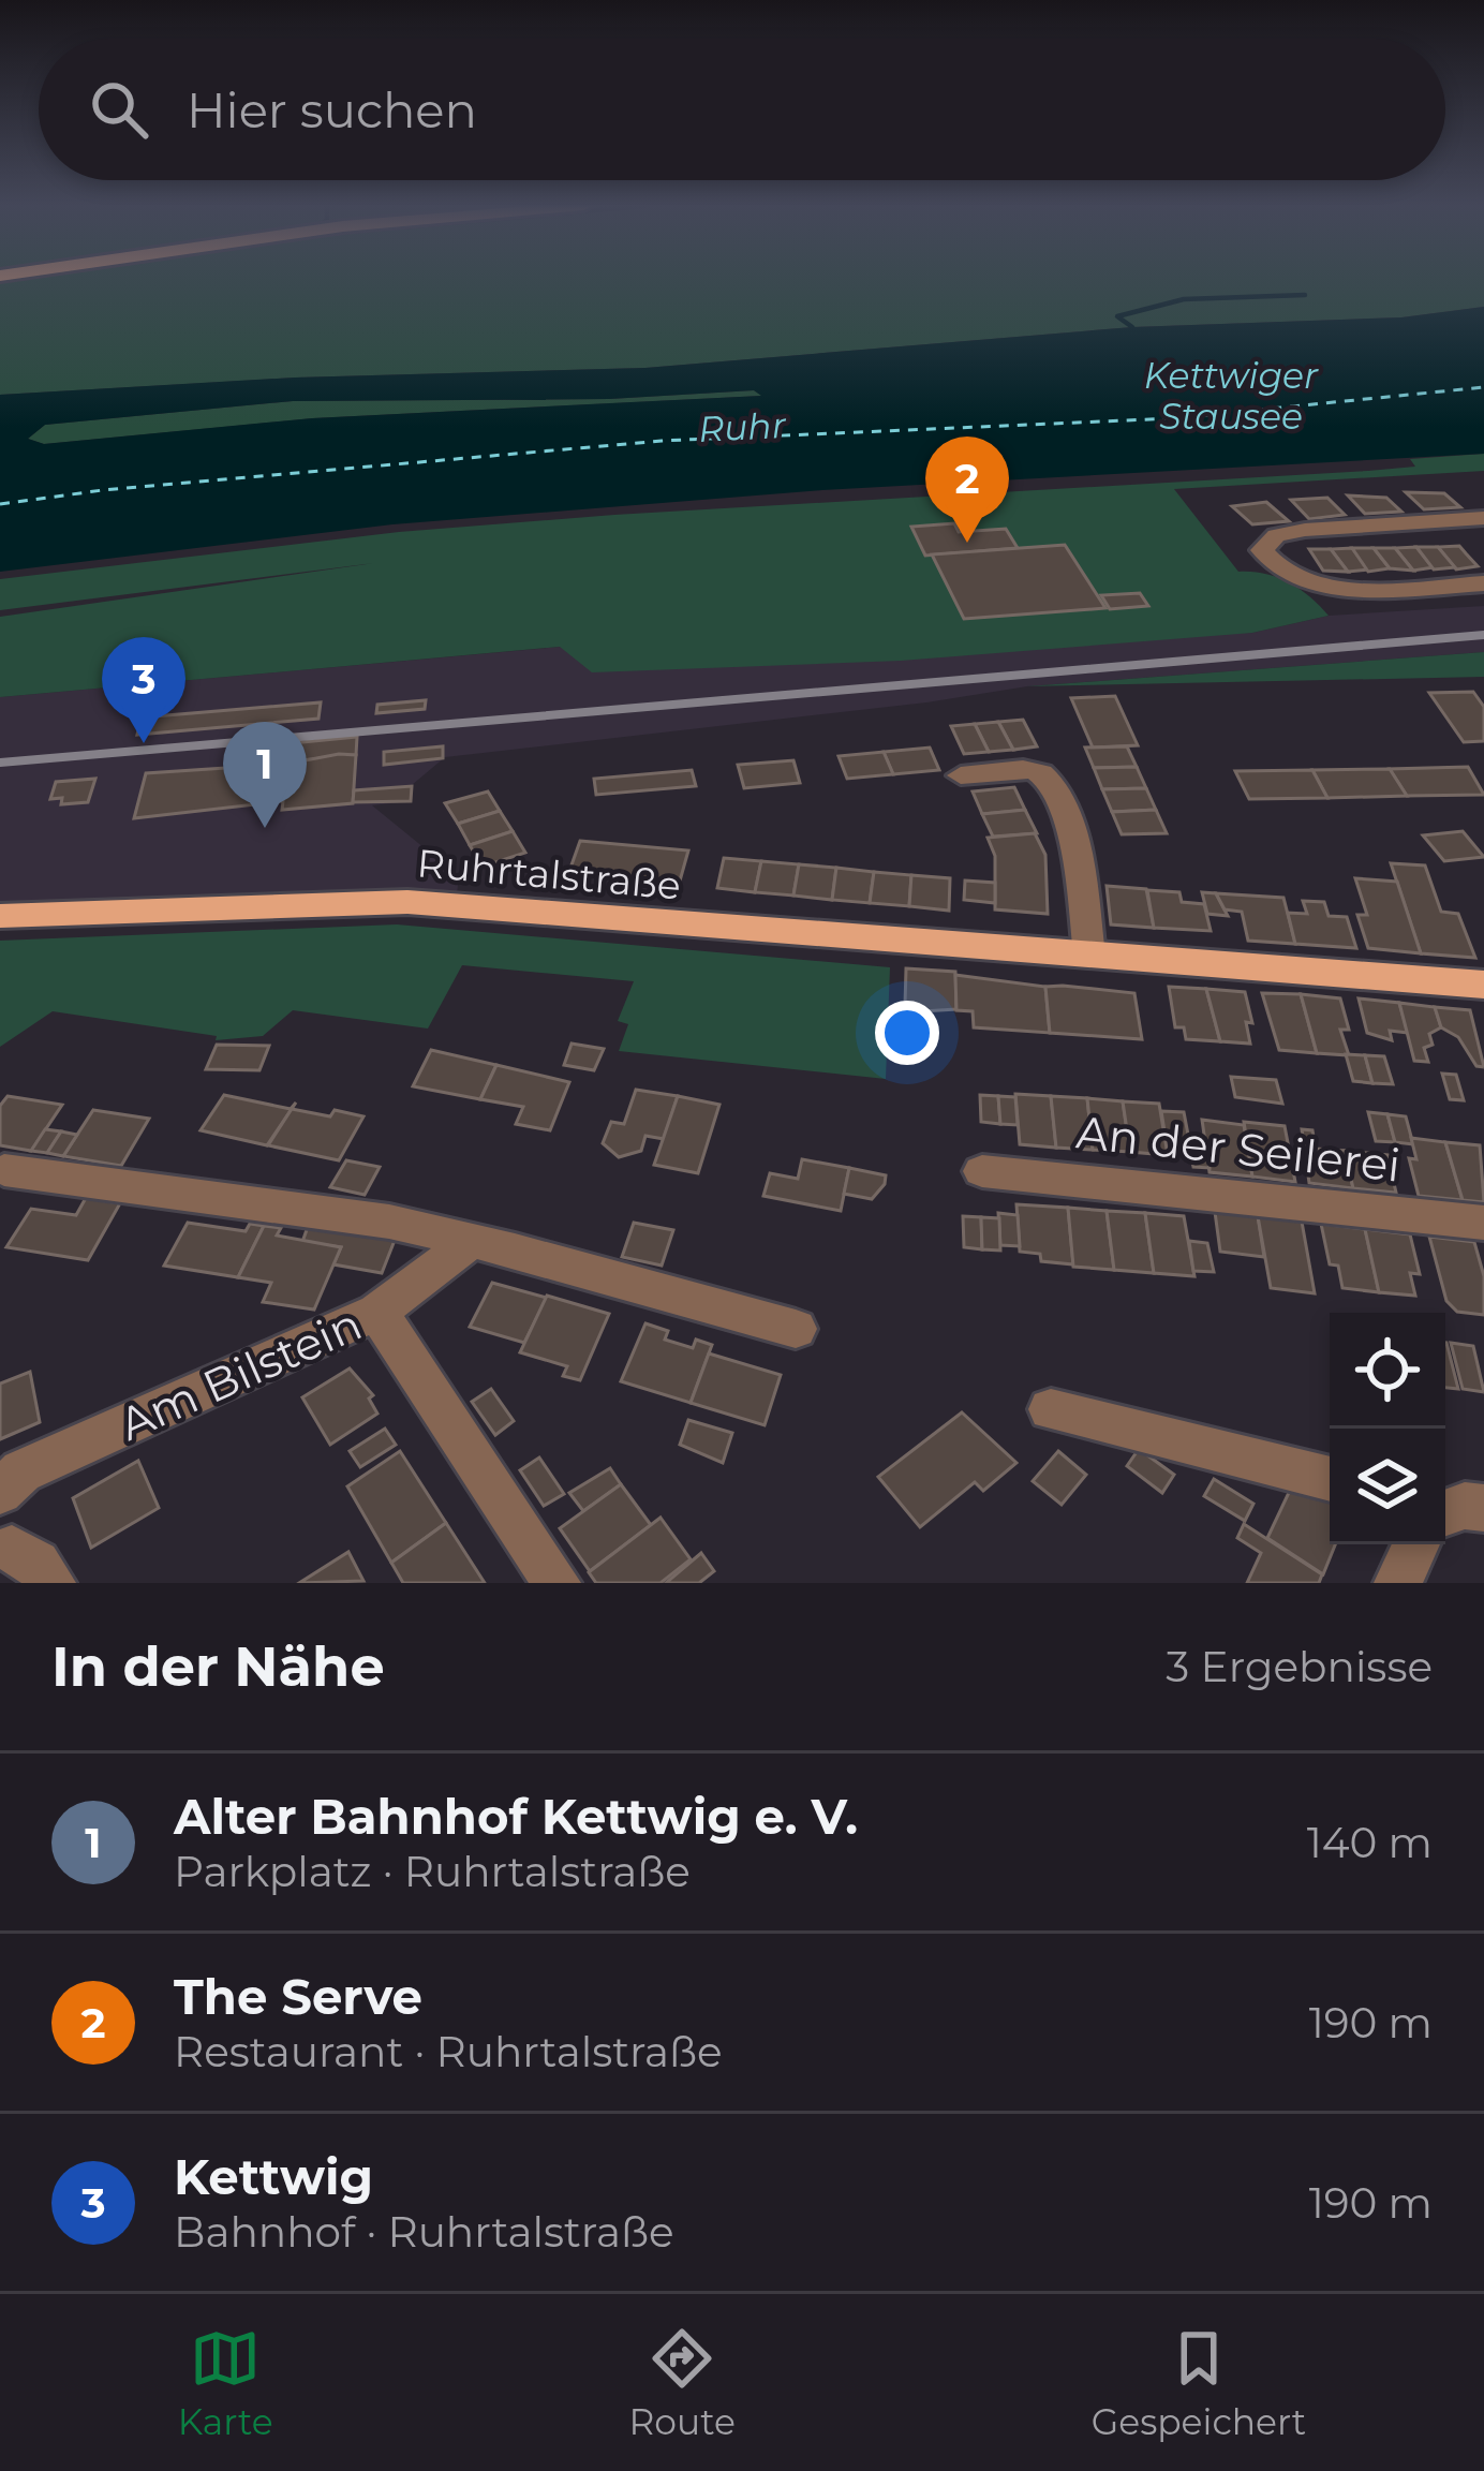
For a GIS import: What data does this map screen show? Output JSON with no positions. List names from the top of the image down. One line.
{"streets":{"main road":["Ruhrtalstraße"],"street":["An der Seilerei","Am Bilstein"]},"water":["Kettwiger Stausee","Ruhr"],"page":{"search":"Hier suchen","pins":["2","3","1"],"heading":["In der Nähe","3 Ergebnisse"],"list":[{"mark":"1","name":"Alter Bahnhof Kettwig e. V.","note":"Parkplatz · Ruhrtalstraße","value":"140 m"},{"mark":"2","name":"The Serve","note":"Restaurant · Ruhrtalstraße","value":"190 m"},{"mark":"3","name":"Kettwig","note":"Bahnhof · Ruhrtalstraße","value":"190 m"}],"nav":["Karte","Route","Gespeichert"]}}
